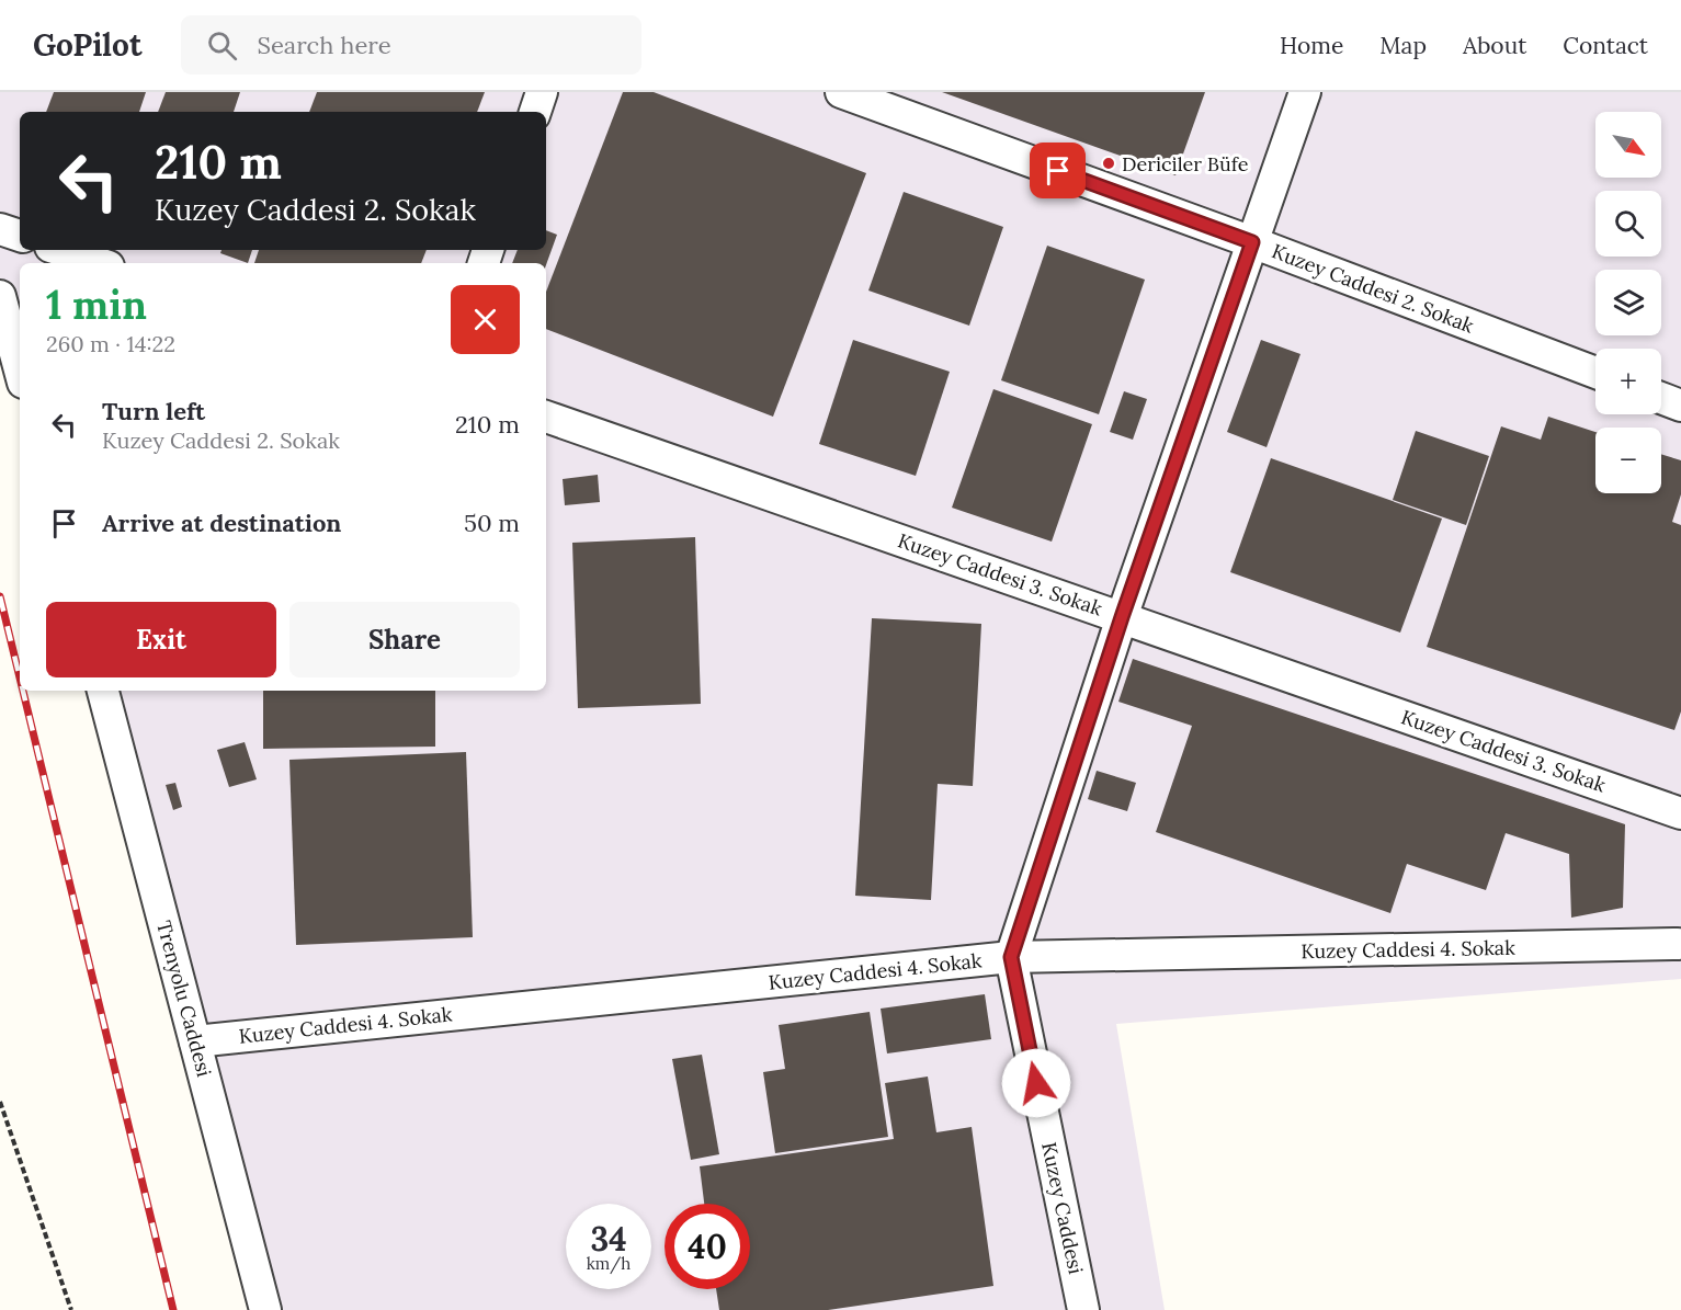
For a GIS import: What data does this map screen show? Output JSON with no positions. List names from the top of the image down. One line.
{"streets":{"street":["Kuzey Caddesi 2. Sokak","Kuzey Caddesi 3. Sokak","Kuzey Caddesi 4. Sokak","Trenyolu Caddesi","Kuzey Caddesi"]},"crossings":[["Kuzey Caddesi 2. Sokak","Kuzey Caddesi"],["Kuzey Caddesi 3. Sokak","Kuzey Caddesi"],["Kuzey Caddesi 4. Sokak","Trenyolu Caddesi"],["Kuzey Caddesi 4. Sokak","Kuzey Caddesi"]],"places":["Dericiler Büfe"],"north":"bottom right","page":{"header":"GoPilot","search":"Search here","nav":["Home","Map","About","Contact"],"map_buttons":["+","−"],"turn":["210 m","Kuzey Caddesi 2. Sokak"],"heading":["1 min","260 m · 14:22"],"list":[{"name":"Turn left","note":"Kuzey Caddesi 2. Sokak","value":"210 m"},{"name":"Arrive at destination","value":"50 m"}],"buttons":["Exit","Share"],"speed":"34 km/h","limit":"40"}}
